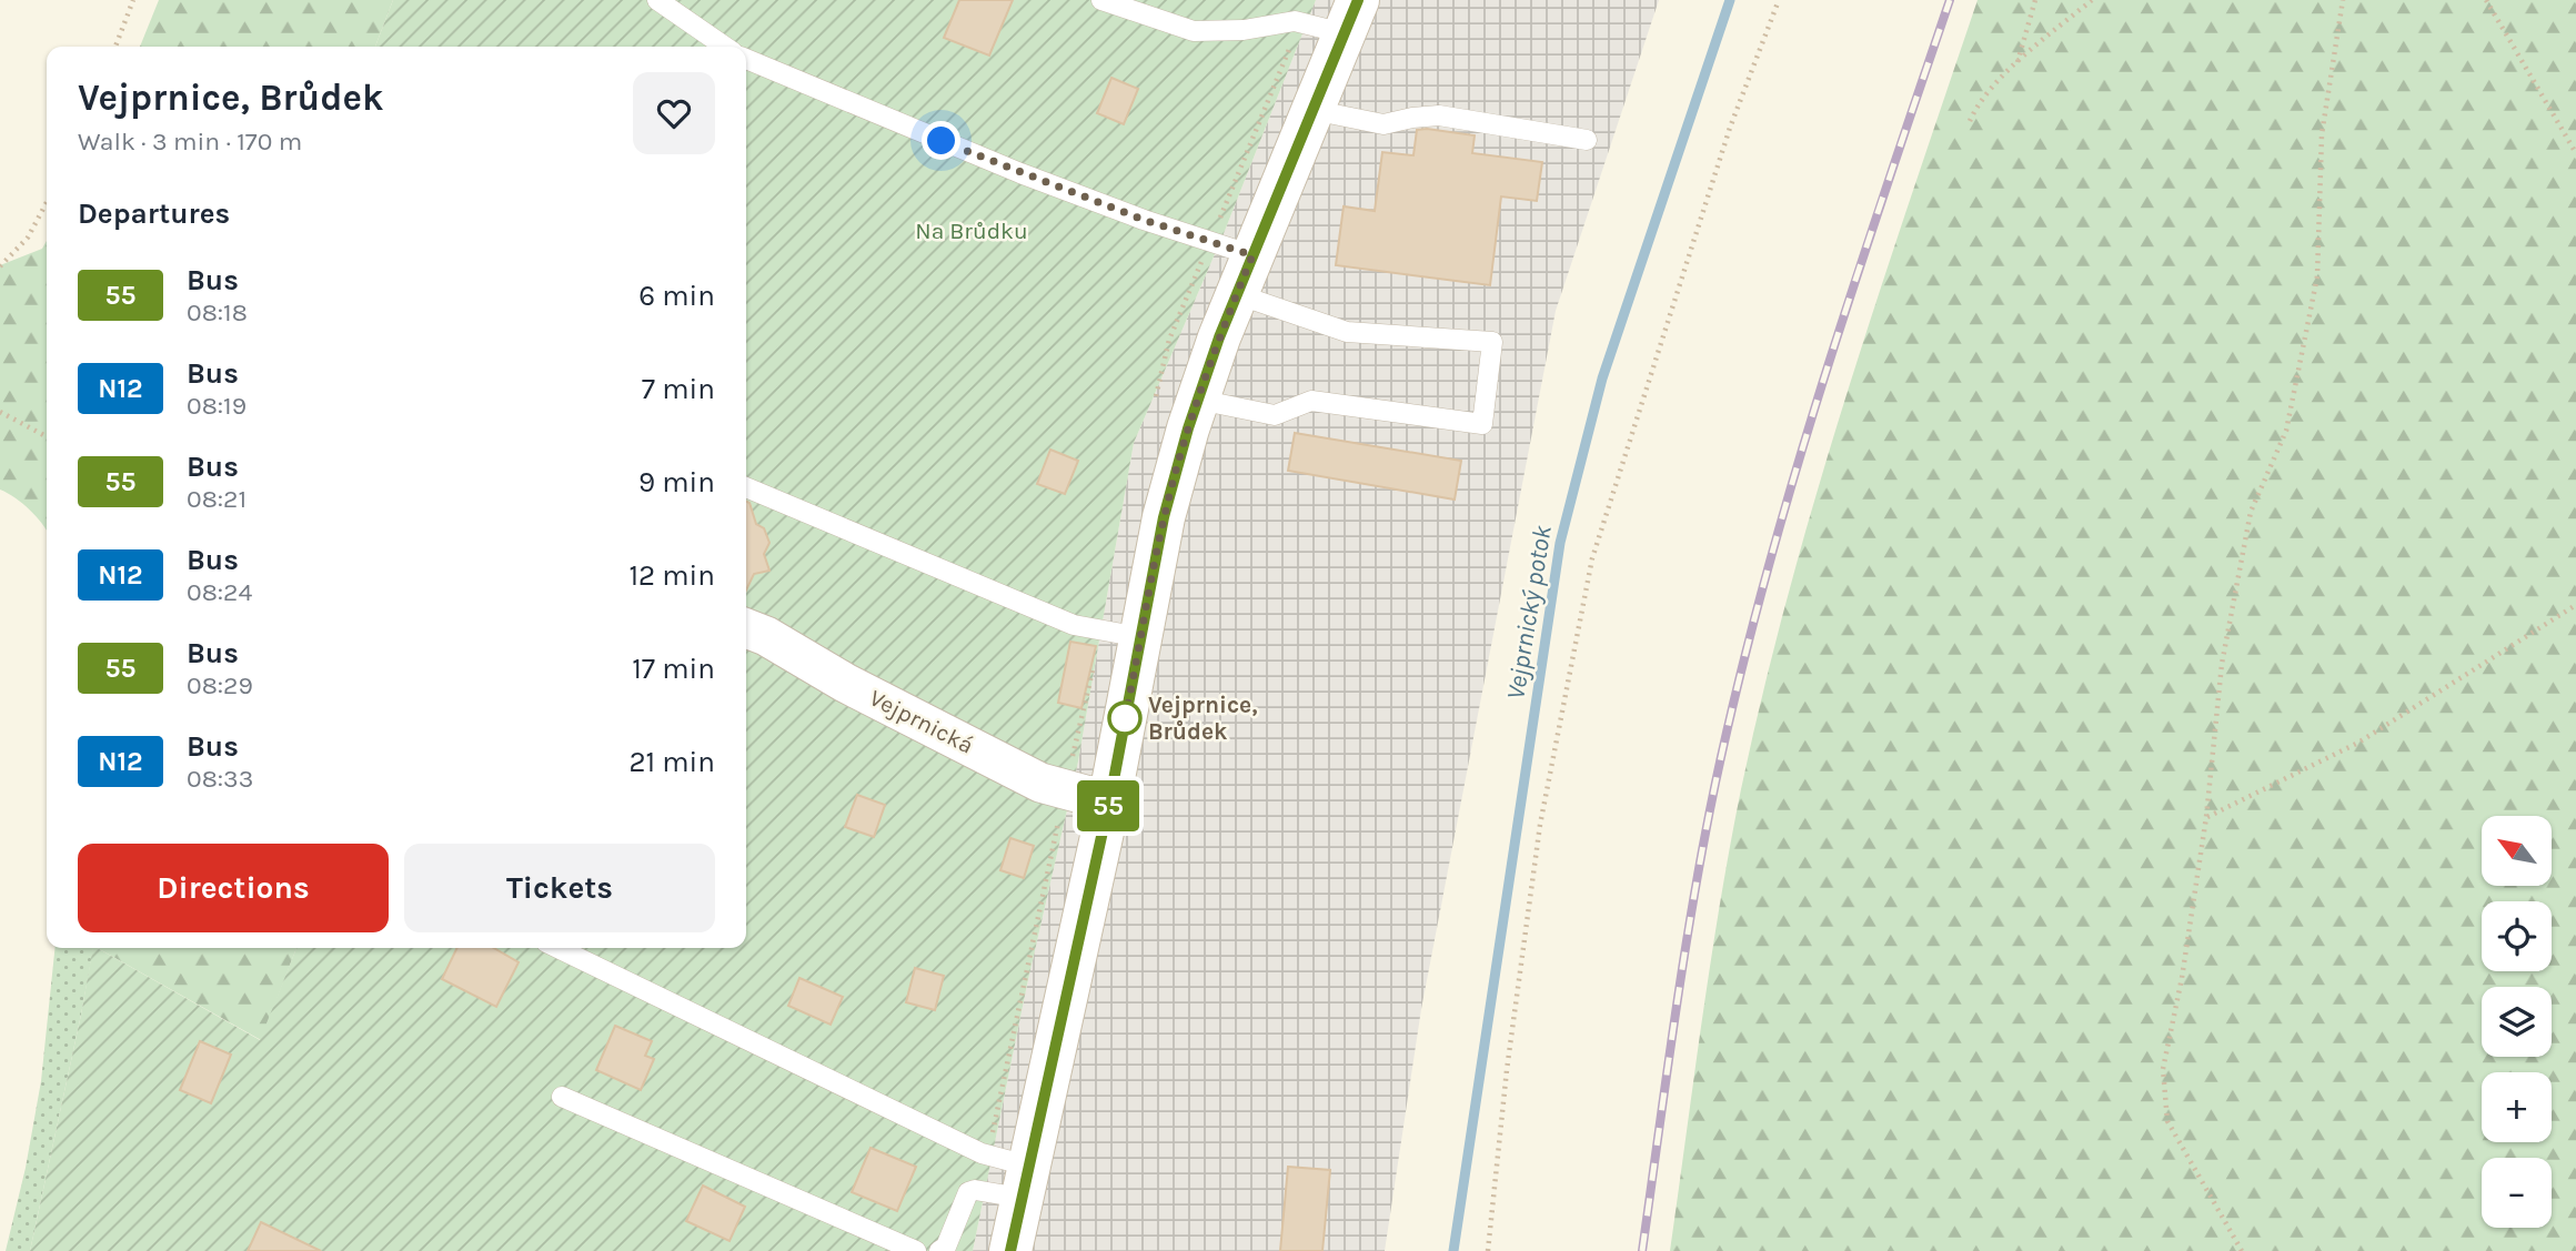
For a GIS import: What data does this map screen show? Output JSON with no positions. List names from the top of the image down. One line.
{"streets":{"street":["Vejprnická"]},"water":["Vejprnický potok"],"parks":["Na Brůdku"],"places":["Vejprnice, Brůdek"],"lines":["bus line 55"],"north":"top left","page":{"on_map":"55","heading":[["Vejprnice, Brůdek","Walk · 3 min · 170 m"],"Departures"],"list":[{"mark":"55","name":"Bus","note":"08:18","value":"6 min"},{"mark":"N12","name":"Bus","note":"08:19","value":"7 min"},{"mark":"55","name":"Bus","note":"08:21","value":"9 min"},{"mark":"N12","name":"Bus","note":"08:24","value":"12 min"},{"mark":"55","name":"Bus","note":"08:29","value":"17 min"},{"mark":"N12","name":"Bus","note":"08:33","value":"21 min"}],"map_buttons":["+","−"],"buttons":["Directions","Tickets"]}}
